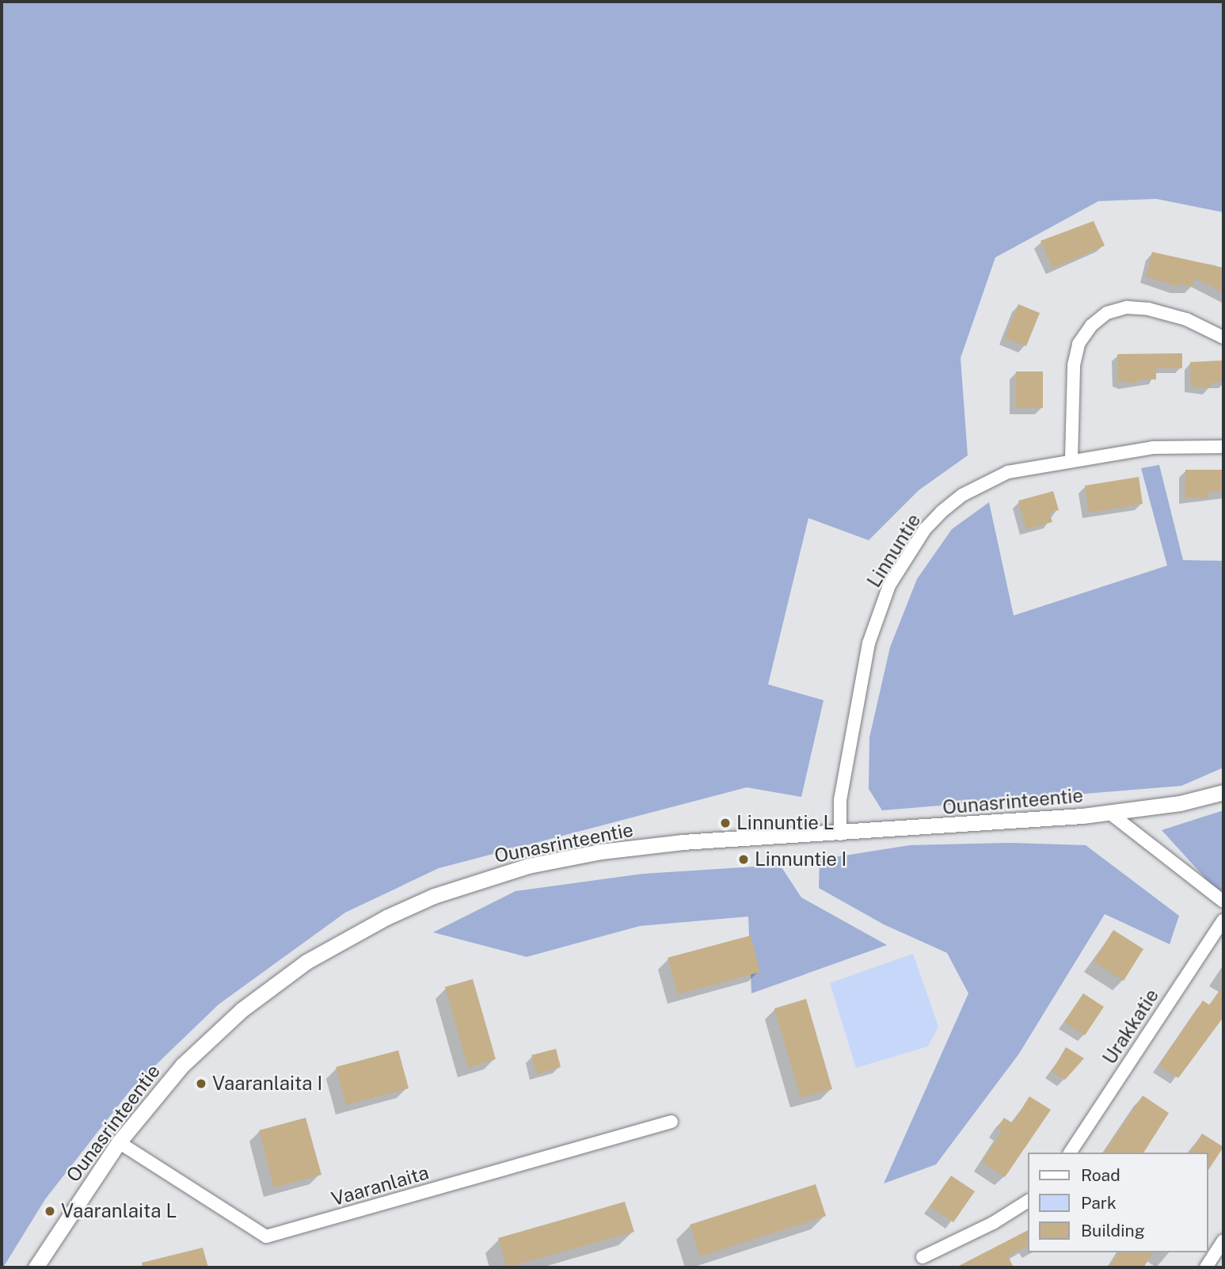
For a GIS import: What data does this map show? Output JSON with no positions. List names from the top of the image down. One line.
{"streets":{"street":["Linnuntie","Ounasrinteentie","Urakkatie","Vaaranlaita"]},"crossings":[["Linnuntie","Ounasrinteentie"],["Ounasrinteentie","Vaaranlaita"]],"places":["Linnuntie L","Linnuntie I","Vaaranlaita I","Vaaranlaita L"],"legend":["Road","Park","Building"]}
